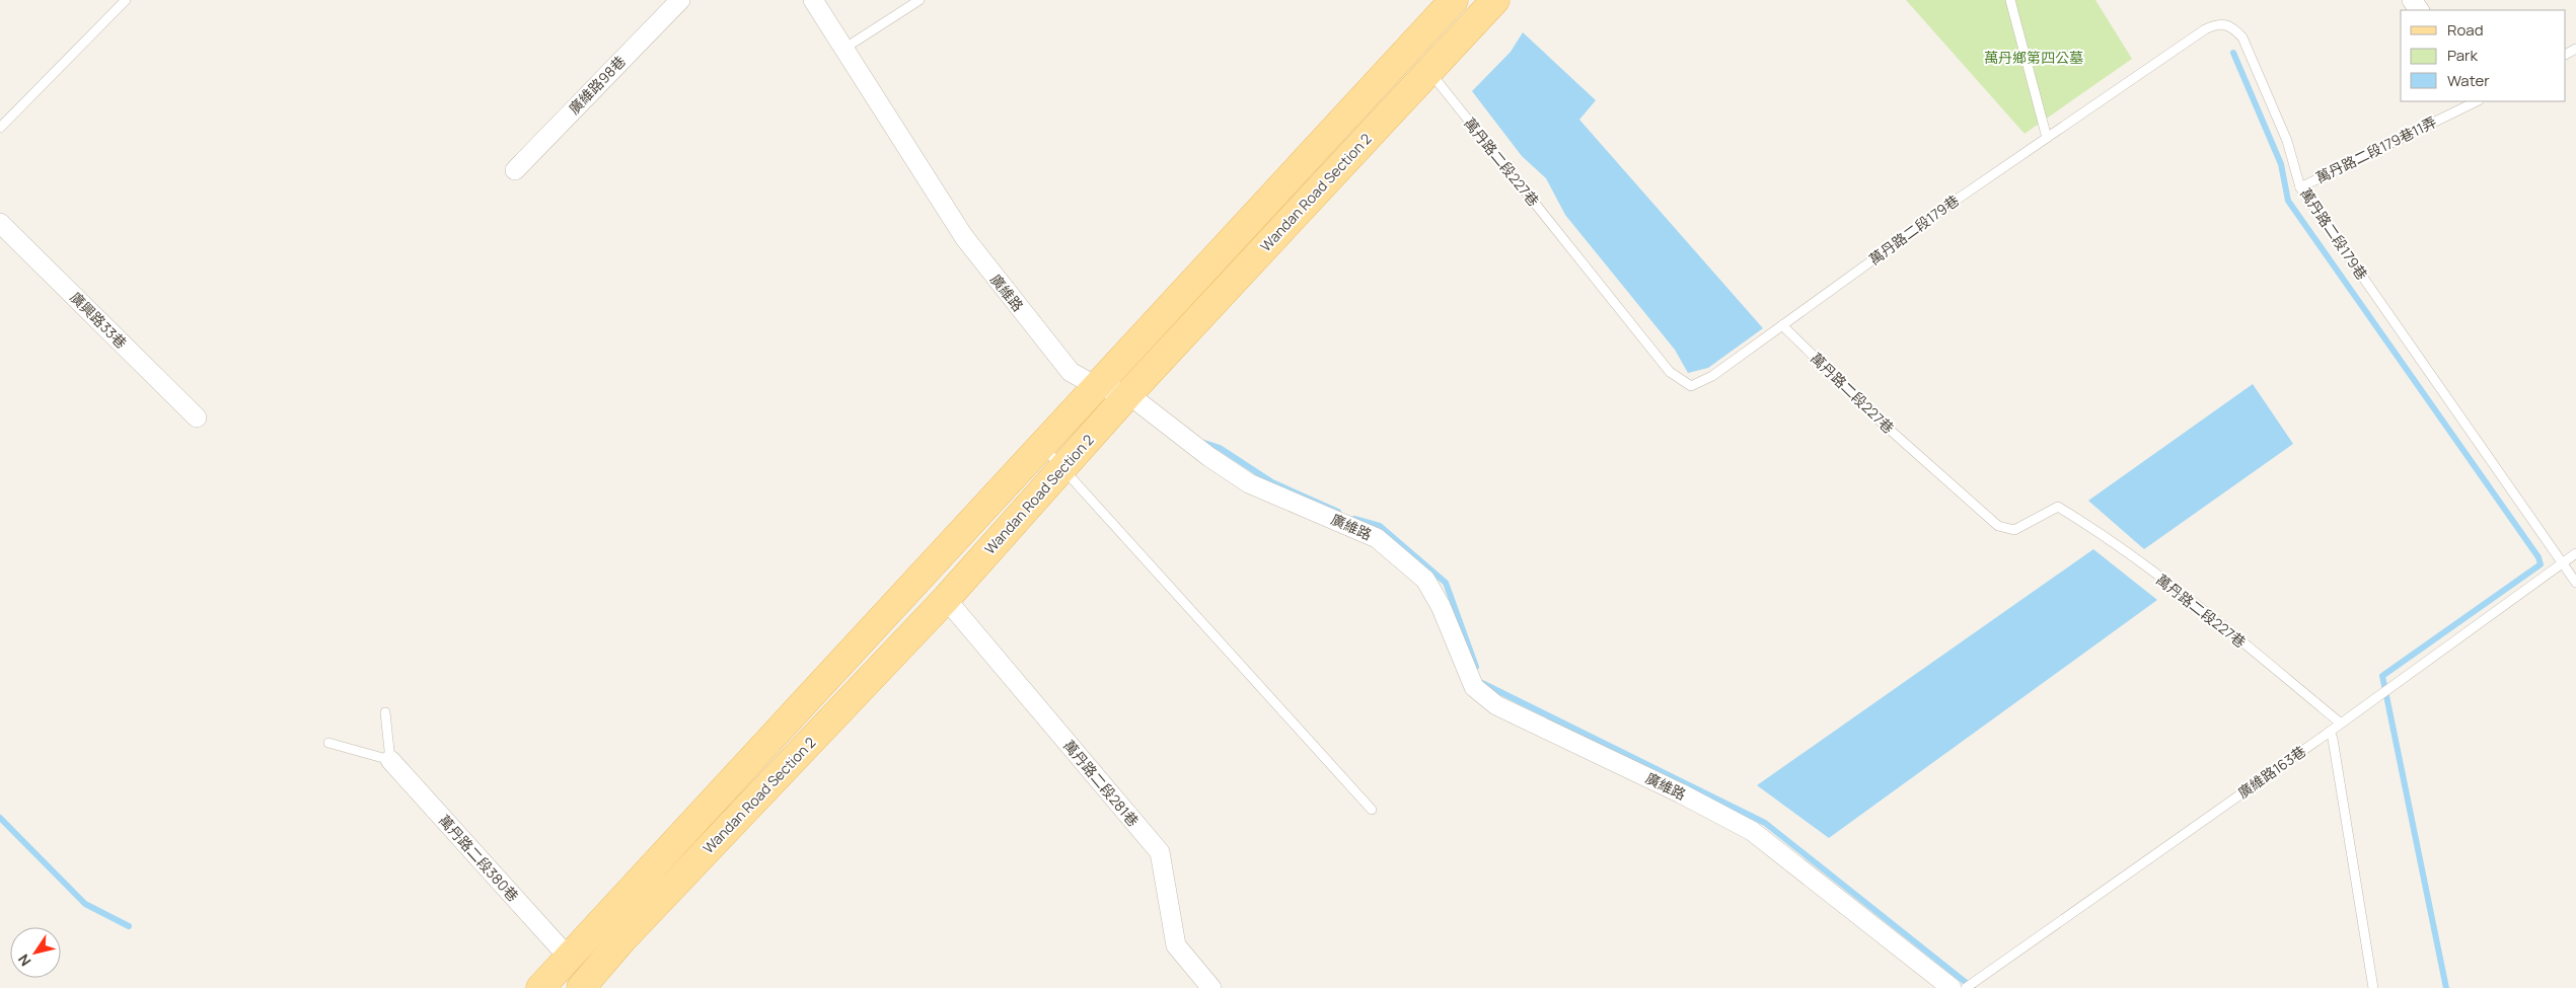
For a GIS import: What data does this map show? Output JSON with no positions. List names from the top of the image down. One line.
{"streets":{"main road":["Wandan Road Section 2"],"street":["廣維路98巷","廣維路","廣興路33巷","萬丹路二段281巷","萬丹路二段380巷"],"lane":["萬丹路二段179巷11弄","萬丹路二段227巷","萬丹路二段179巷","廣維路163巷"]},"crossings":[["萬丹路二段179巷11弄","萬丹路二段179巷"],["萬丹路二段227巷","Wandan Road Section 2"],["萬丹路二段227巷","萬丹路二段179巷"],["萬丹路二段227巷","廣維路163巷"],["Wandan Road Section 2","廣維路"],["Wandan Road Section 2","萬丹路二段281巷"],["Wandan Road Section 2","萬丹路二段380巷"],["萬丹路二段179巷","廣維路163巷"]],"parks":["萬丹鄉第四公墓"],"legend":["Road","Park","Water"],"north":"bottom left"}
